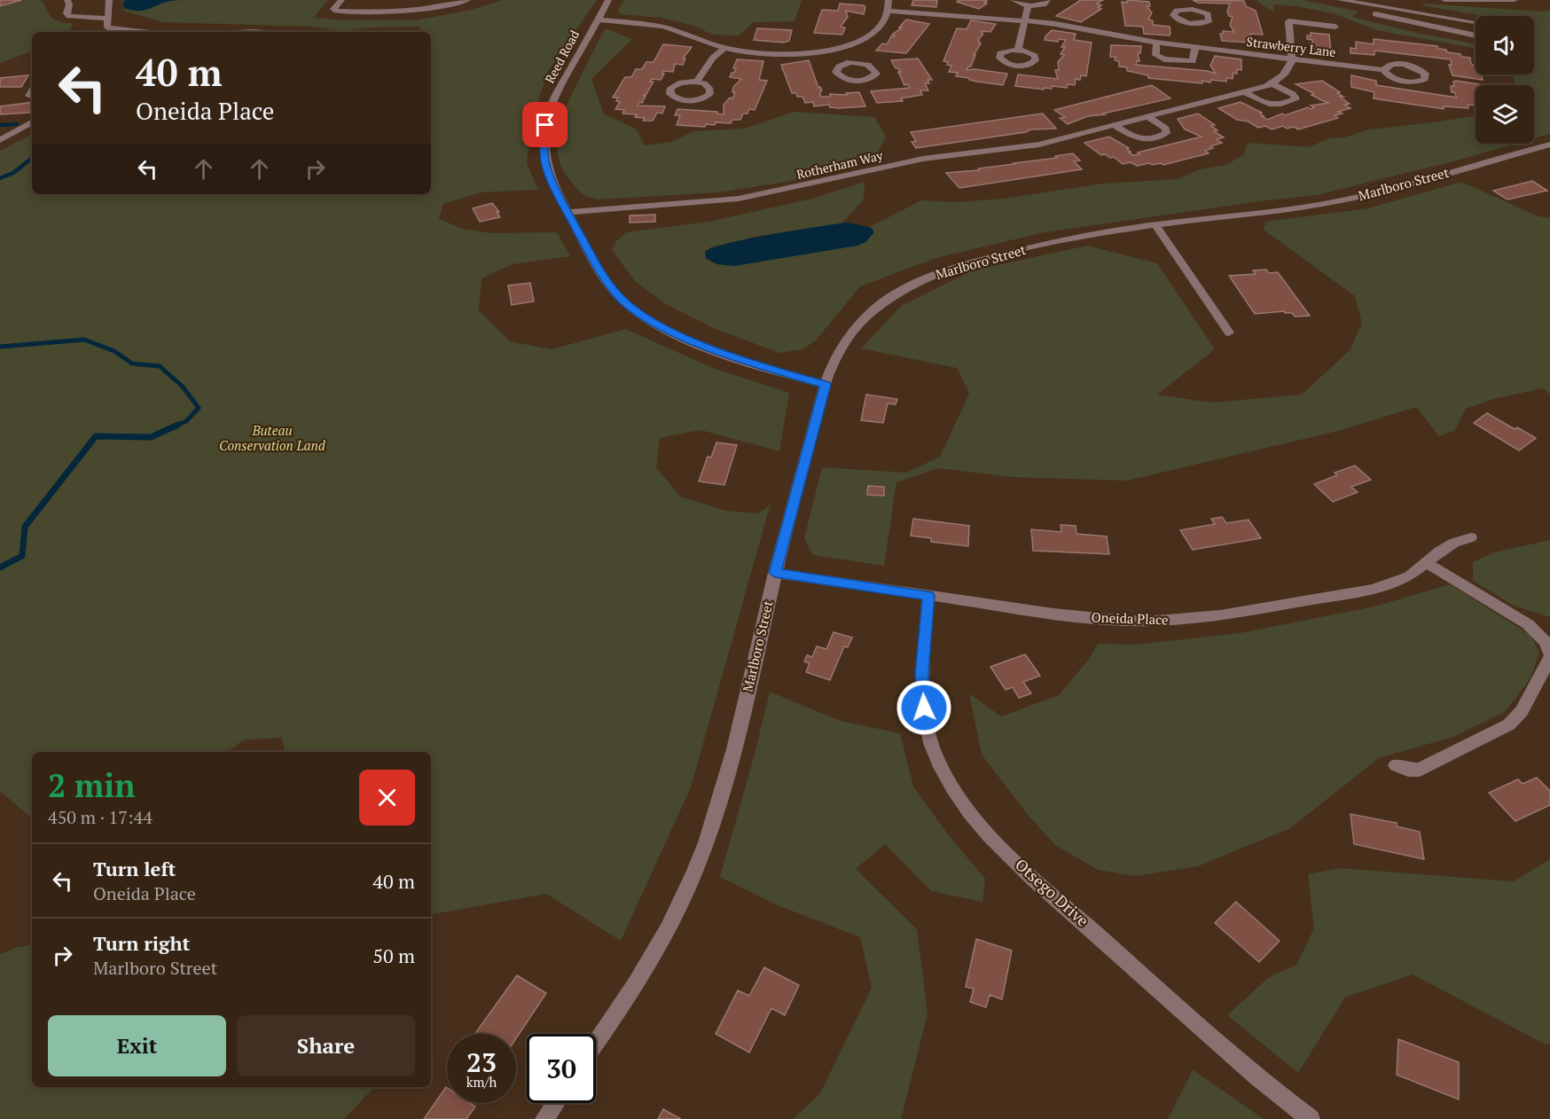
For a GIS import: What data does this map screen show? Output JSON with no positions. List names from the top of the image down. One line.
{"streets":{"street":["Strawberry Lane","Reed Road","Rotherham Way","Marlboro Street","Oneida Place","Otsego Drive"]},"crossings":[["Strawberry Lane","Rotherham Way"],["Reed Road","Rotherham Way"],["Reed Road","Marlboro Street"],["Marlboro Street","Oneida Place"],["Oneida Place","Otsego Drive"]],"parks":["Buteau Conservation Land"],"page":{"turn":["40 m","Oneida Place"],"heading":["2 min","450 m · 17:44"],"list":[{"name":"Turn left","note":"Oneida Place","value":"40 m"},{"name":"Turn right","note":"Marlboro Street","value":"50 m"}],"buttons":["Exit","Share"],"speed":"23 km/h","limit":"30"}}
